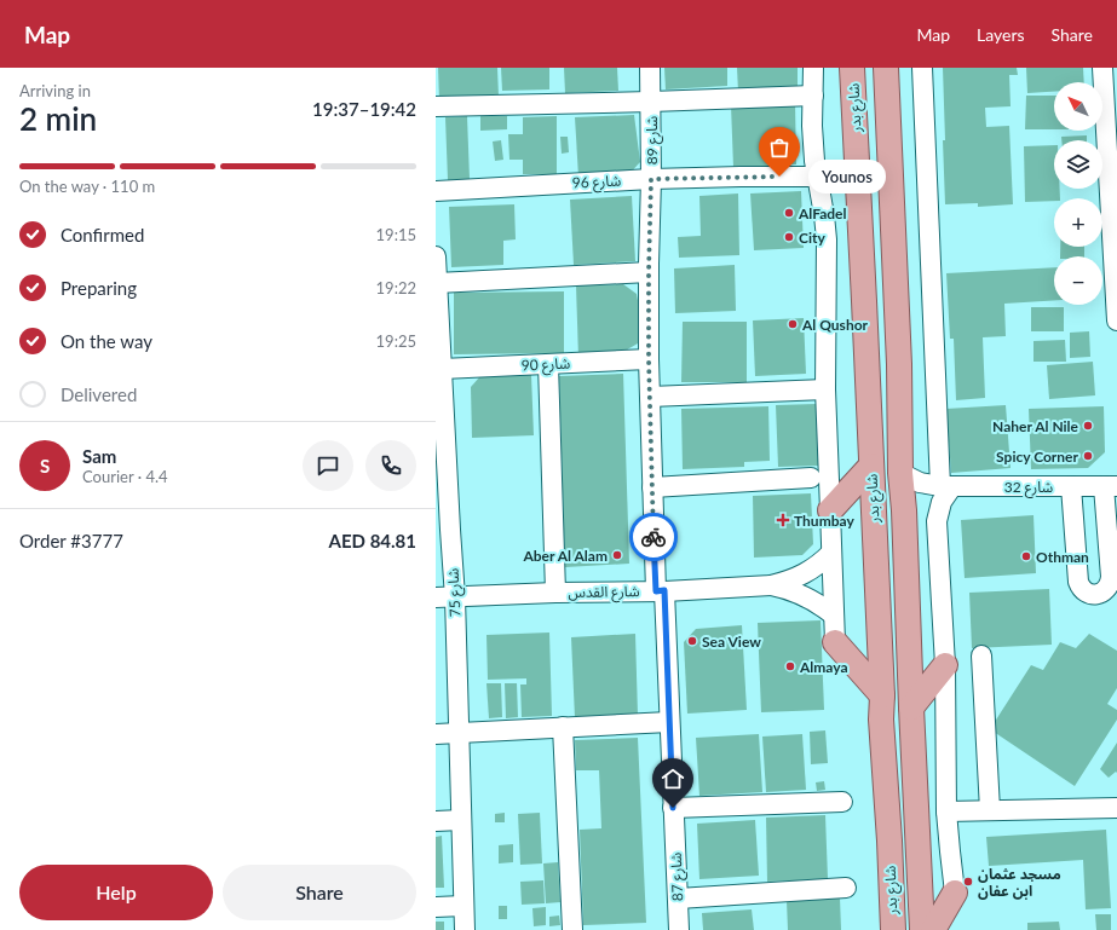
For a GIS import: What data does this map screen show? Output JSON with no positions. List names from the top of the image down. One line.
{"streets":{"main road":["شارع بدر"],"street":["شارع 89","شارع 96","شارع 90","شارع 32","شارع القدس","شارع 75","شارع 87"]},"crossings":[["شارع بدر","شارع 32"],["شارع 89","شارع 96"],["شارع 89","شارع 90"],["شارع 89","شارع القدس"],["شارع 89","شارع 87"],["شارع 90","شارع 75"],["شارع القدس","شارع 75"],["شارع القدس","شارع 87"]],"places":{"other":["Younos","AlFadel","City","Al Qushor","Naher Al Nile","Spicy Corner","Aber Al Alam","Othman","Sea View","Almaya","مسجد عثمان ابن عفان"],"health":["Thumbay"]},"north":"top left","page":{"header":"Map","nav":["Map","Layers","Share"],"heading":["2 min","Arriving in","19:37–19:42"],"panel":["Sam","Courier · 4.4","Order #3777","AED 84.81"],"map_buttons":["+","−"],"bar":"On the way · 110 m","bubble":"Younos","list":[["Confirmed","19:15"],["Preparing","19:22"],["On the way","19:25"],"Delivered"],"round":"S","buttons":["Help","Share"]}}
